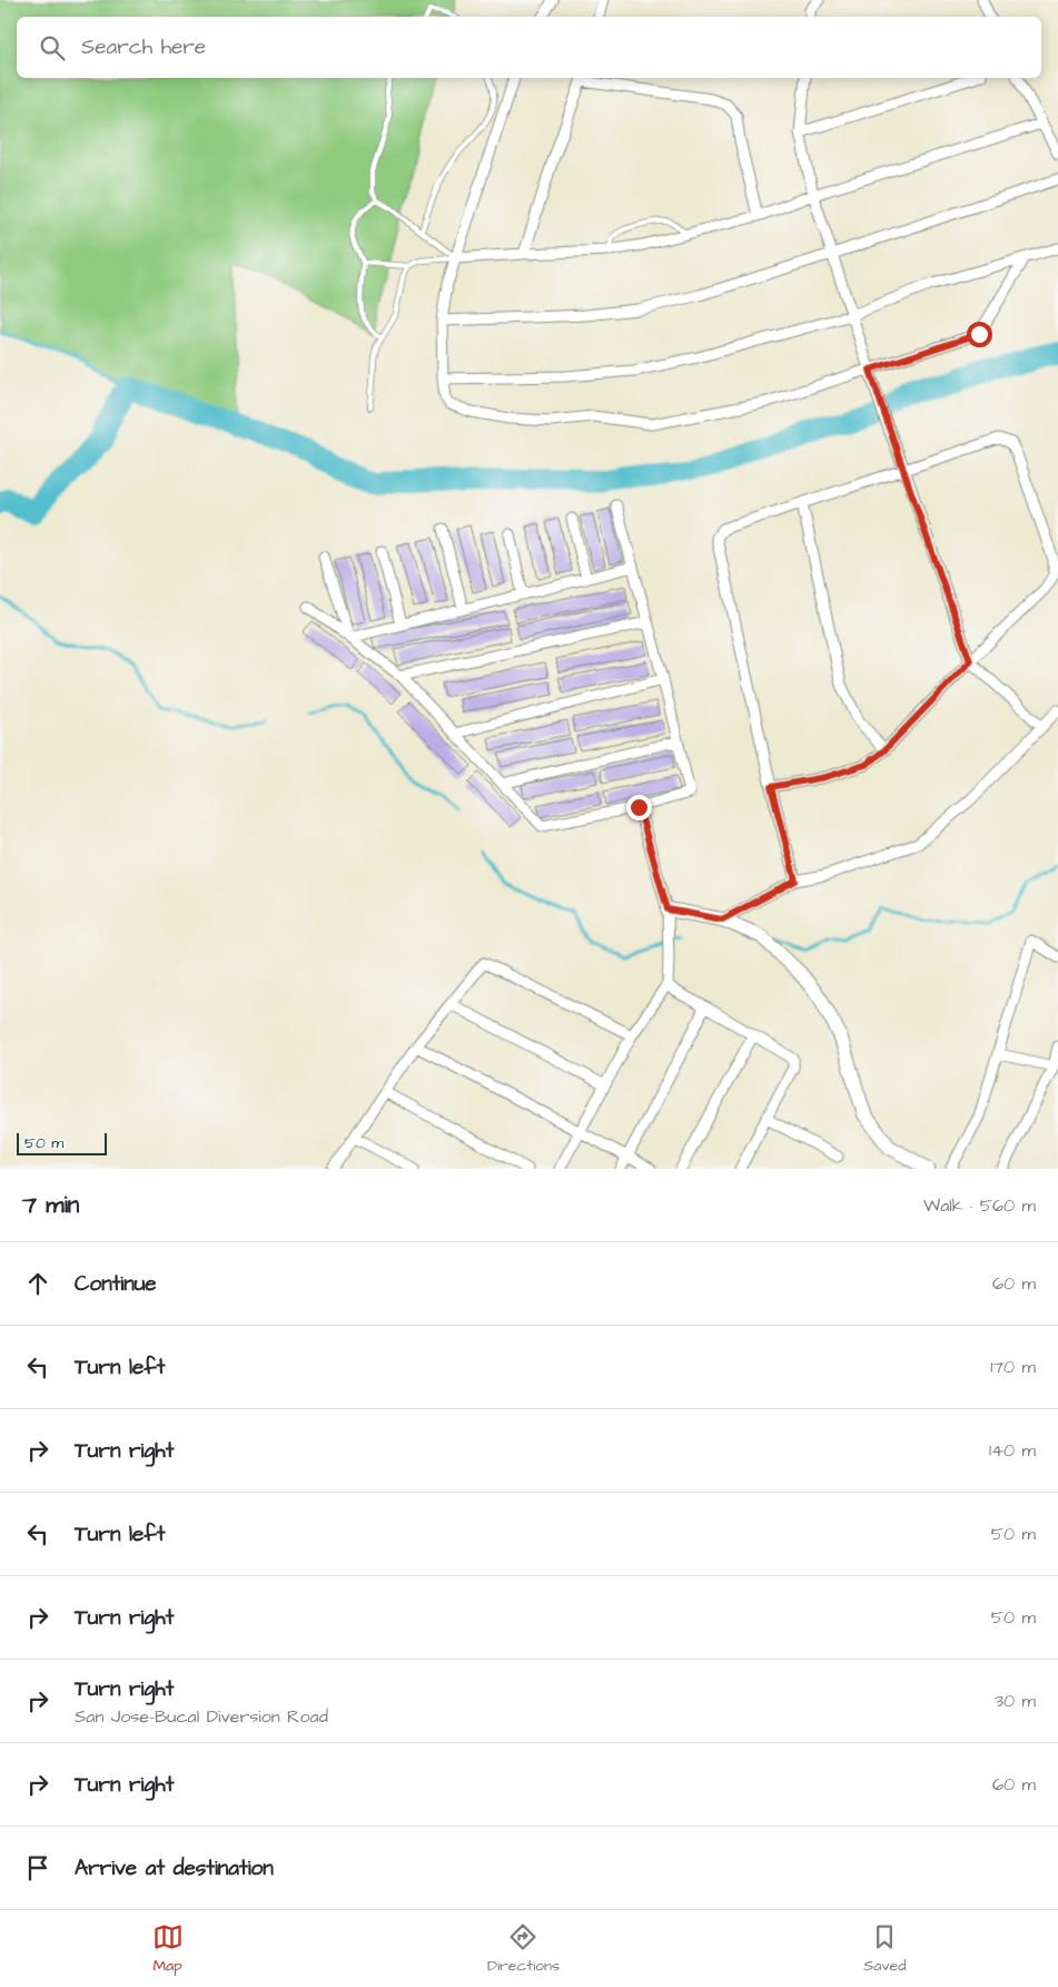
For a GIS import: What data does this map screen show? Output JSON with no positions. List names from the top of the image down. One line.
{"scale_bar":"50 m","page":{"search":"Search here","scale":"50 m","heading":["7 min","Walk · 560 m"],"list":[["Continue","60 m"],["Turn left","170 m"],["Turn right","140 m"],["Turn left","50 m"],["Turn right","50 m"],["Turn right","San Jose-Bucal Diversion Road","30 m"],["Turn right","60 m"],"Arrive at destination"],"nav":["Map","Directions","Saved"]}}
